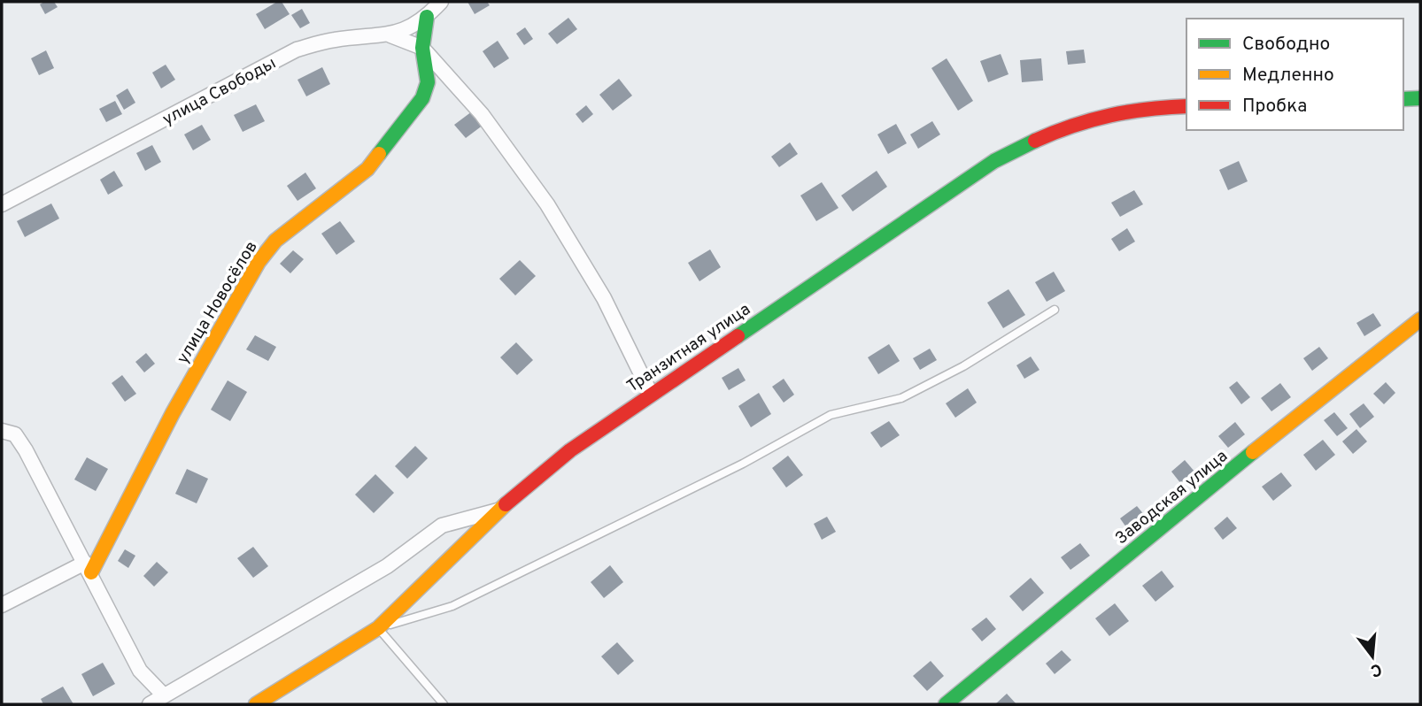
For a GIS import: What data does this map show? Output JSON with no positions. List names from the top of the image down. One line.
{"streets":{"street":["улица Свободы","улица Новосёлов","Транзитная улица","Заводская улица"]},"crossings":[["улица Свободы","улица Новосёлов"]],"legend":["Свободно","Медленно","Пробка"],"north":"bottom"}
